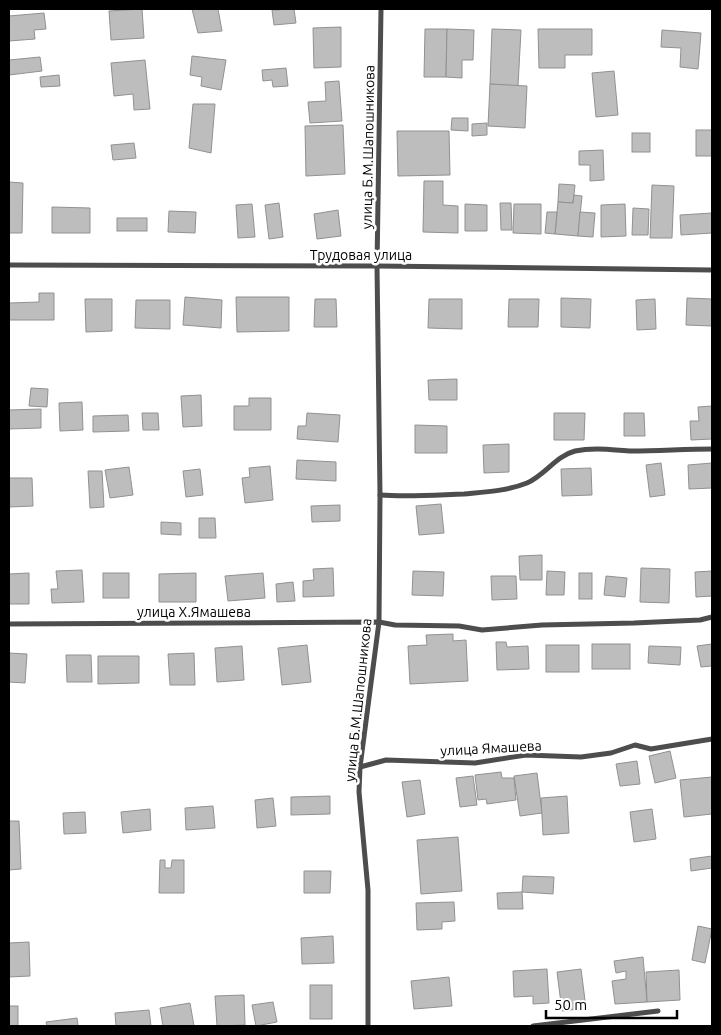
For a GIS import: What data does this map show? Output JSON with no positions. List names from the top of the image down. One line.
{"streets":{"street":["улица Б.М.Шапошникова","Трудовая улица","улица Х.Ямашева","улица Ямашева"]},"crossings":[["улица Б.М.Шапошникова","Трудовая улица"],["улица Б.М.Шапошникова","улица Х.Ямашева"],["улица Б.М.Шапошникова","улица Ямашева"]],"scale_bar":"50 m"}
